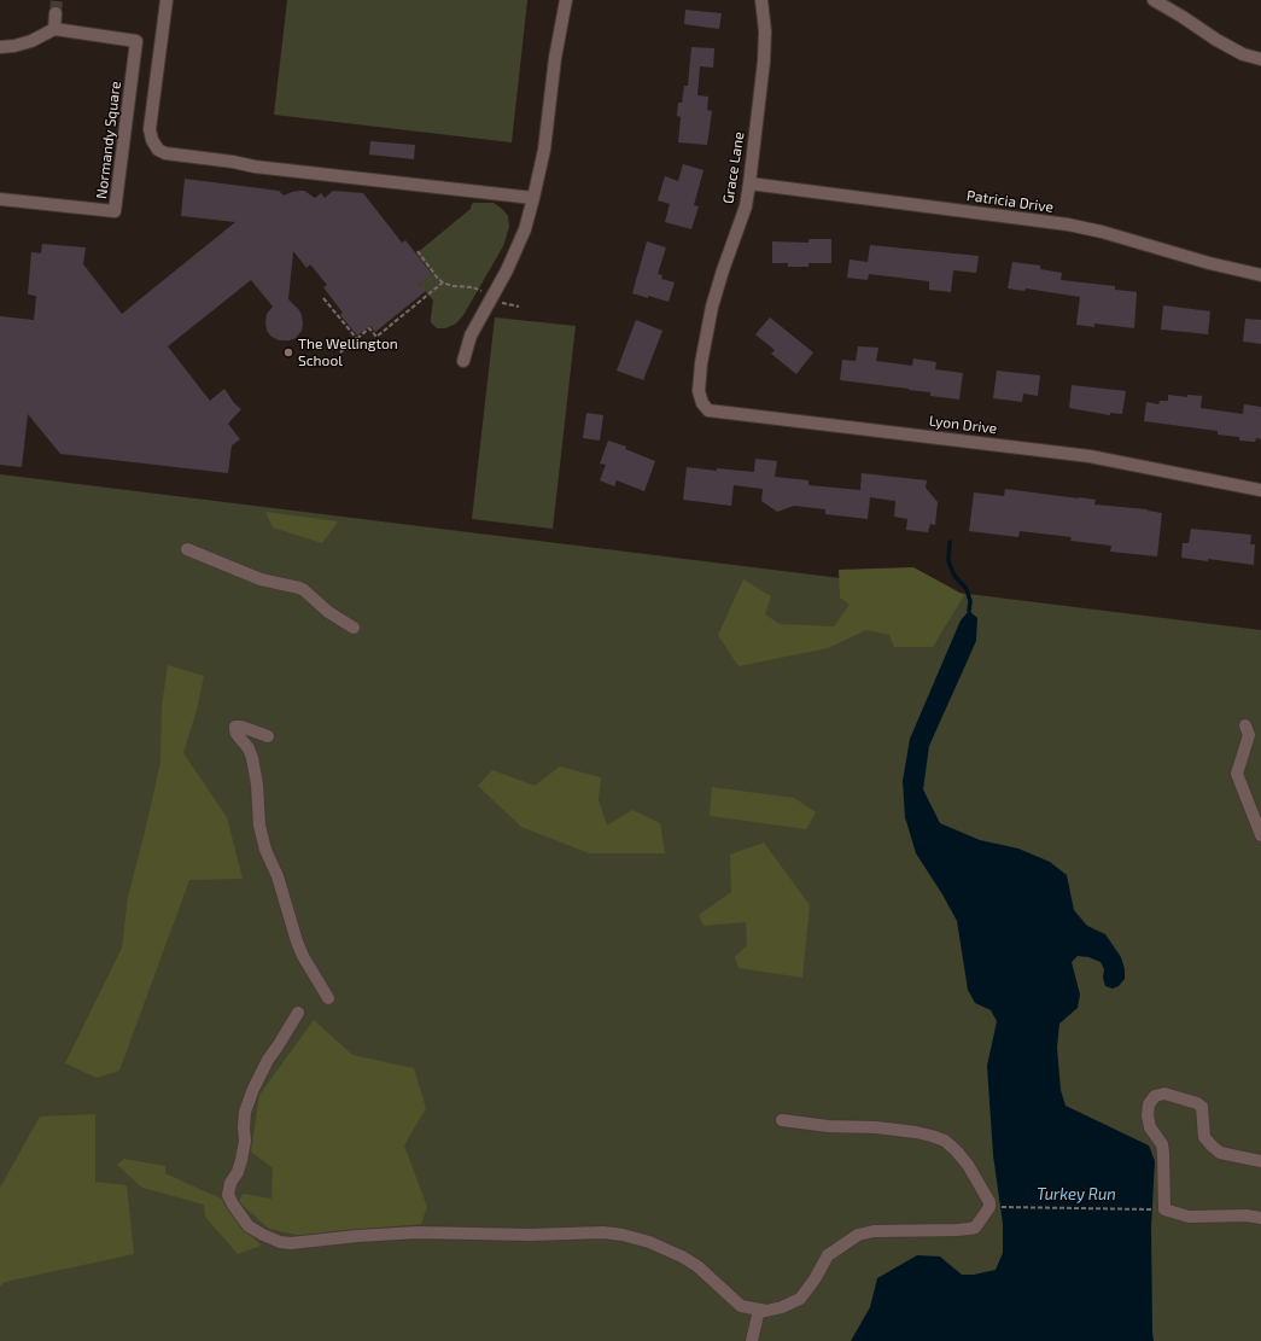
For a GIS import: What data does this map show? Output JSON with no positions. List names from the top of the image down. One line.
{"streets":{"street":["Normandy Square","Grace Lane","Patricia Drive","Lyon Drive"]},"crossings":[["Grace Lane","Patricia Drive"],["Grace Lane","Lyon Drive"]],"water":["Turkey Run"],"places":["The Wellington School"]}
